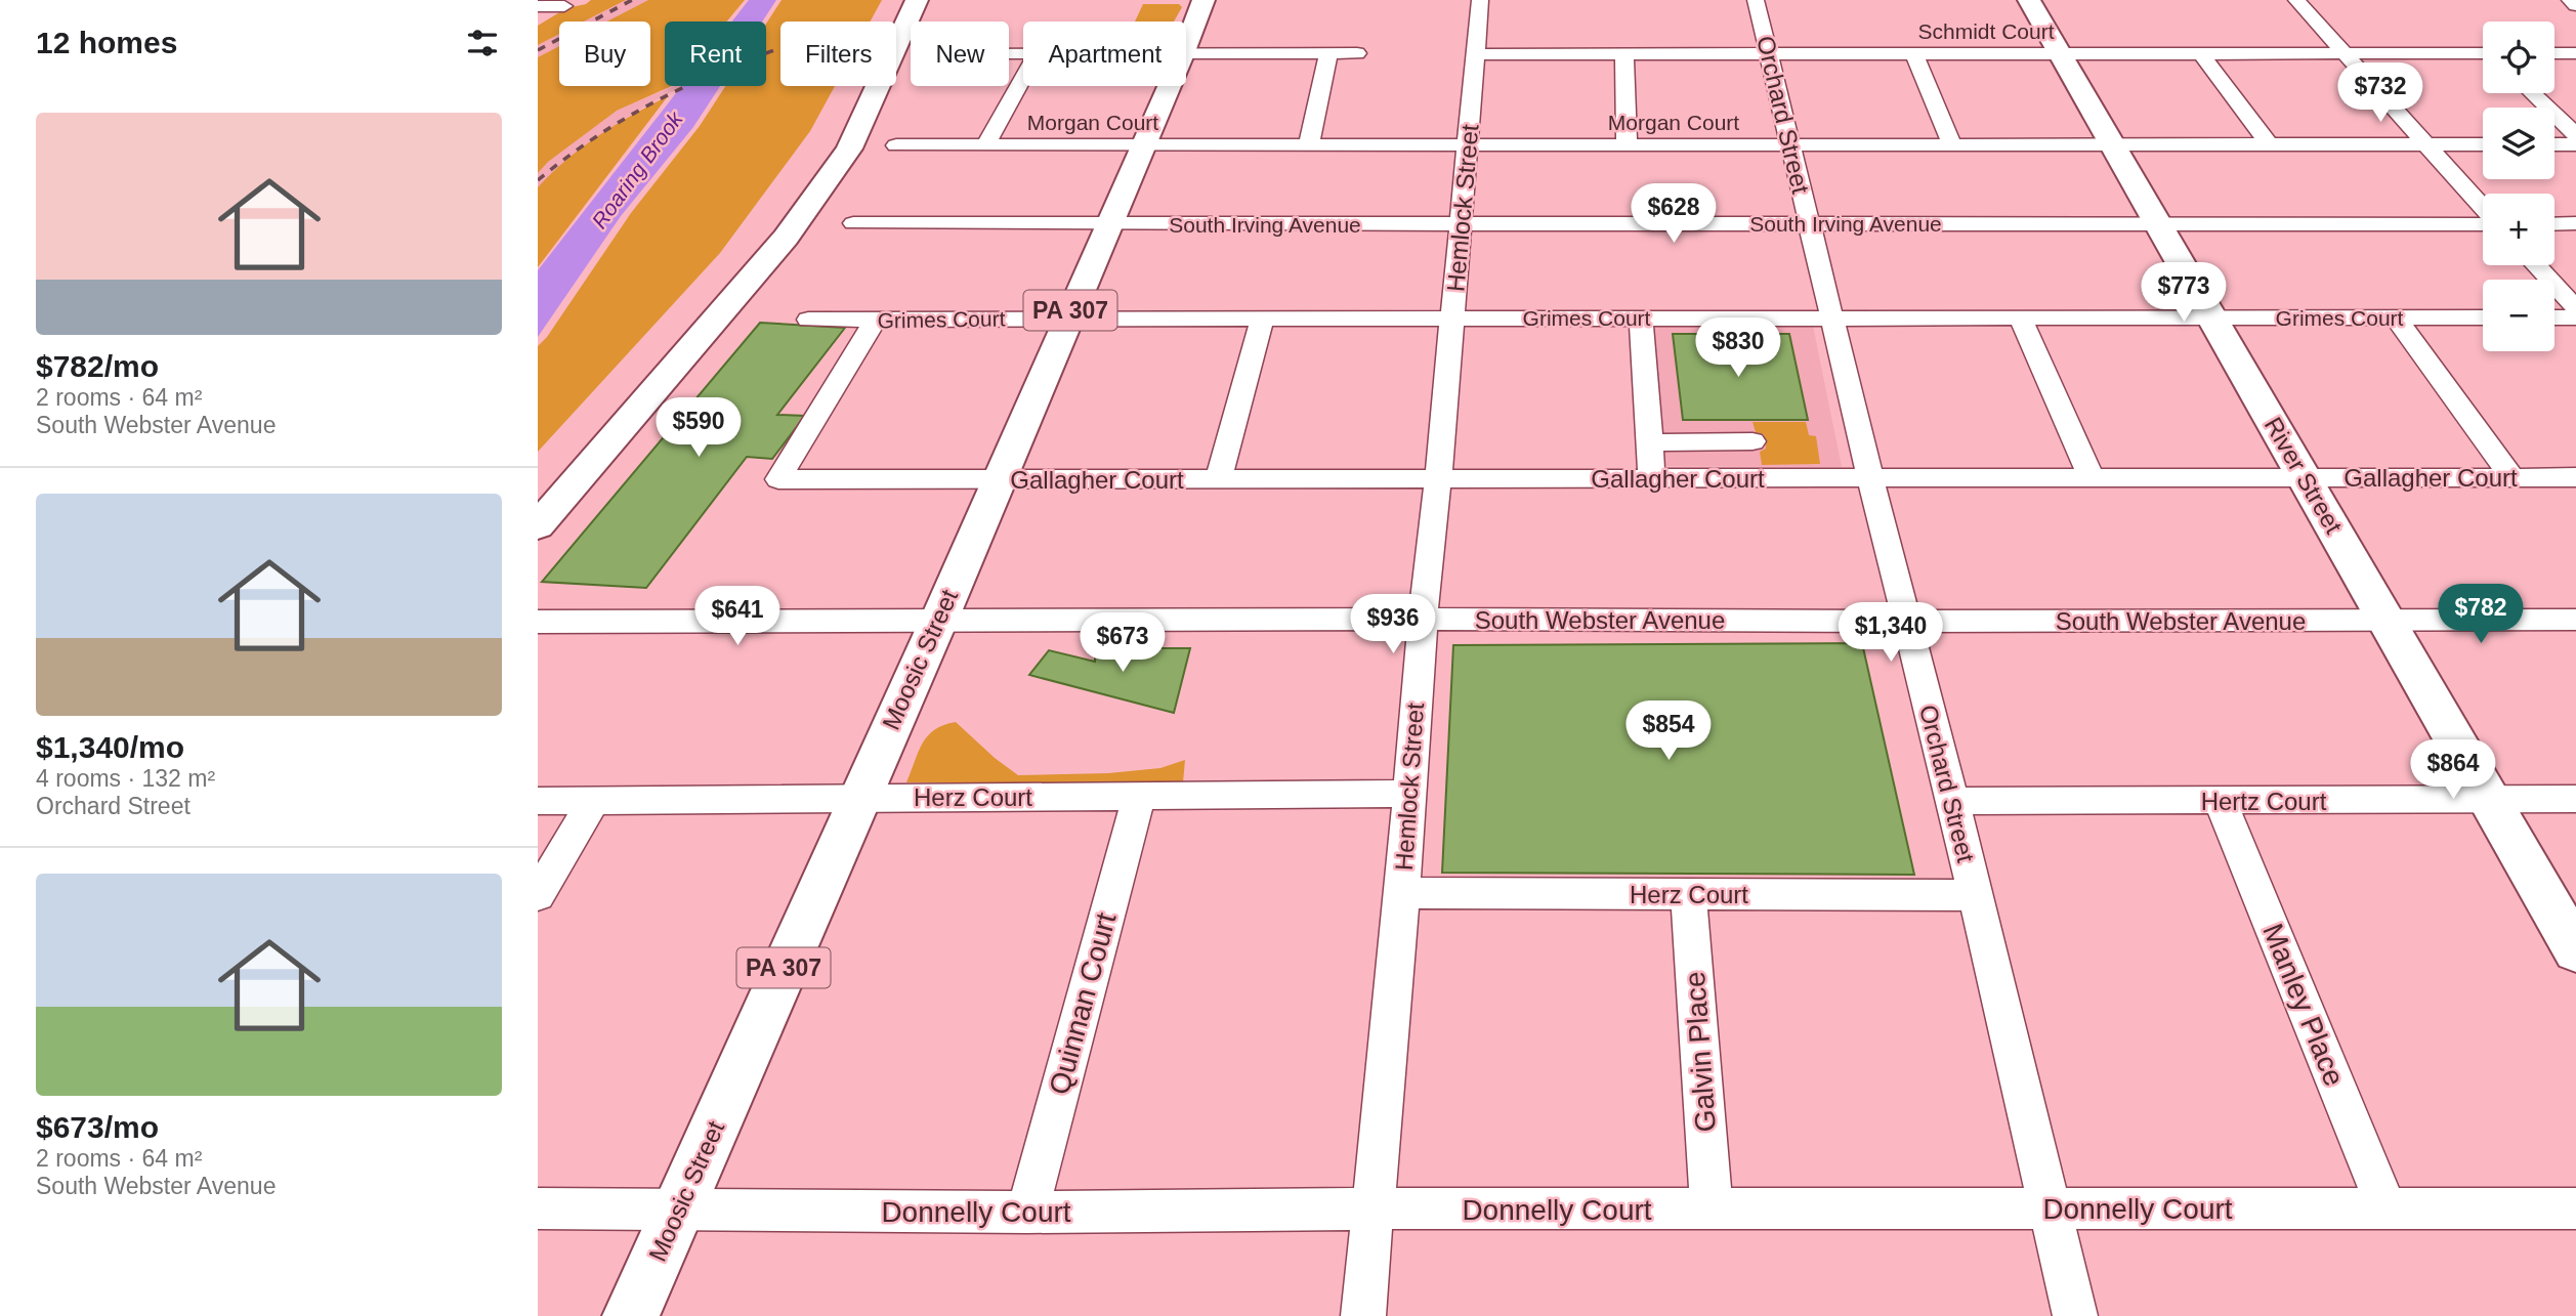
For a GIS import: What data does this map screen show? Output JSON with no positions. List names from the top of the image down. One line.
{"streets":{"main road":["PA 307","River Street","Moosic Street"],"street":["Schmidt Court","Orchard Street","Morgan Court","Hemlock Street","South Irving Avenue","Grimes Court","Gallagher Court","South Webster Avenue","Herz Court","Hertz Court","Quinnan Court","Manley Place","Galvin Place","Donnelly Court"]},"crossings":[["Schmidt Court","Orchard Street"],["Schmidt Court","Hemlock Street"],["Schmidt Court","River Street"],["Orchard Street","Morgan Court"],["Orchard Street","South Irving Avenue"],["Orchard Street","Grimes Court"],["Orchard Street","Gallagher Court"],["Orchard Street","South Webster Avenue"],["Orchard Street","Herz Court"],["Orchard Street","Hertz Court"],["Orchard Street","Donnelly Court"],["Morgan Court","Hemlock Street"],["Morgan Court","River Street"],["Morgan Court","Moosic Street"],["Hemlock Street","South Irving Avenue"],["Hemlock Street","Grimes Court"],["Hemlock Street","Gallagher Court"],["Hemlock Street","South Webster Avenue"],["Hemlock Street","Herz Court"],["Hemlock Street","Donnelly Court"],["South Irving Avenue","River Street"],["South Irving Avenue","Moosic Street"],["Grimes Court","River Street"],["Grimes Court","Gallagher Court"],["Grimes Court","Moosic Street"],["River Street","Gallagher Court"],["River Street","South Webster Avenue"],["River Street","Hertz Court"],["Gallagher Court","Moosic Street"],["South Webster Avenue","Moosic Street"],["Moosic Street","Herz Court"],["Moosic Street","Donnelly Court"],["Herz Court","Quinnan Court"],["Herz Court","Galvin Place"],["Hertz Court","Manley Place"],["Quinnan Court","Donnelly Court"],["Manley Place","Donnelly Court"],["Galvin Place","Donnelly Court"]],"water":["Roaring Brook"],"page":{"heading":"12 homes","map_buttons":["+","−"],"chip":["Buy","Rent","Filters","New","Apartment"],"price":["$732","$628","$773","$830","$590","$782","$641","$936","$1,340","$673","$854","$864"],"list":[{"name":"$782/mo","note":"2 rooms · 64 m² · South Webster Avenue"},{"name":"$1,340/mo","note":"4 rooms · 132 m² · Orchard Street"},{"name":"$673/mo","note":"2 rooms · 64 m² · South Webster Avenue"}]}}
